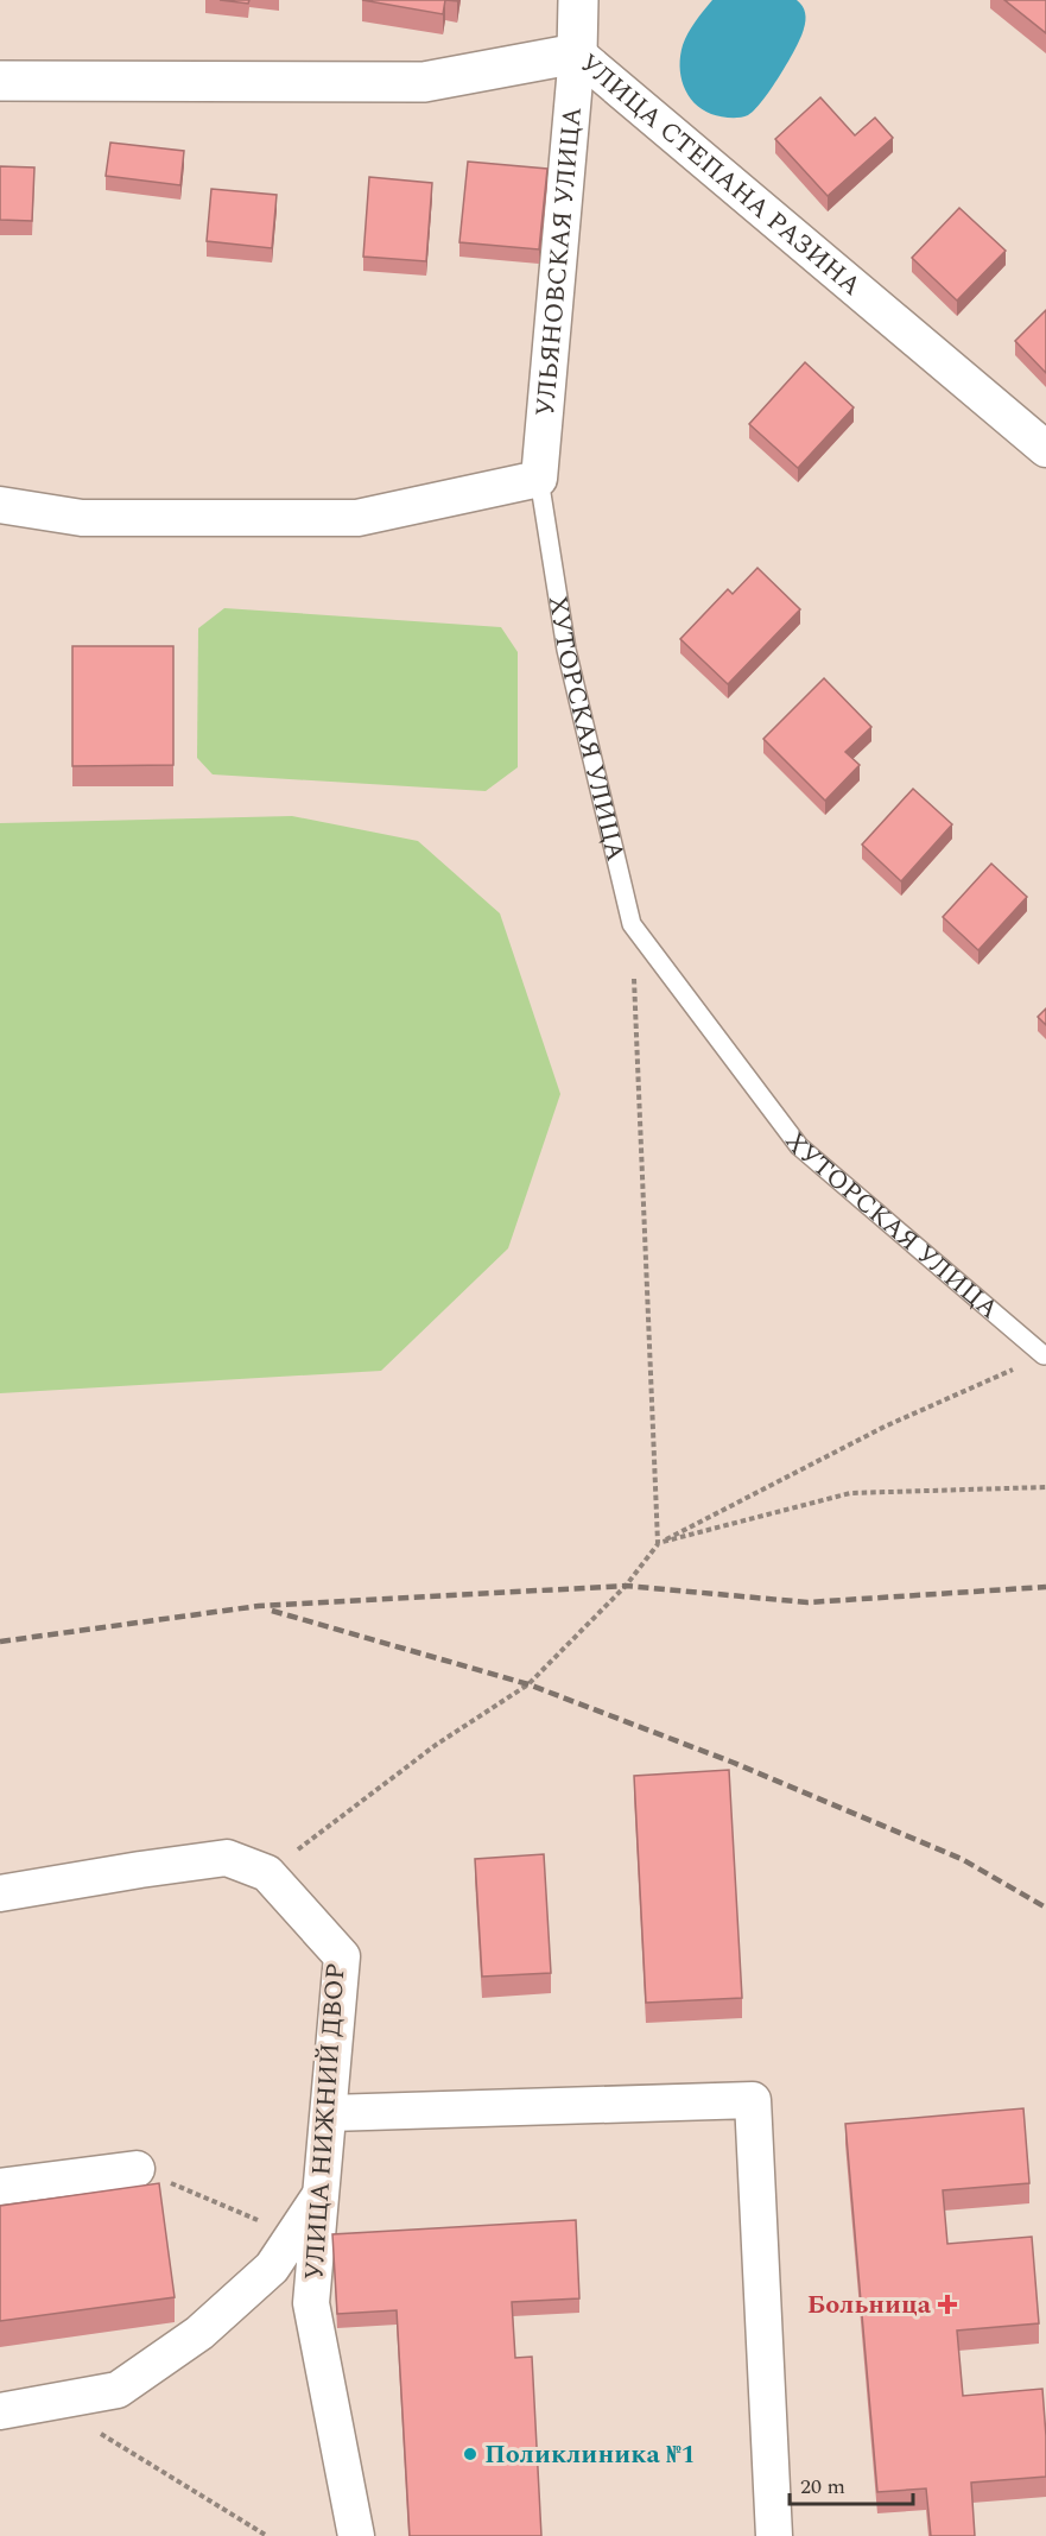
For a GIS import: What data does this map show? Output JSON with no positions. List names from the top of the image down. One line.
{"streets":{"street":["УЛИЦА СТЕПАНА РАЗИНА","УЛЬЯНОВСКАЯ УЛИЦА","УЛИЦА НИЖНИЙ ДВОР"],"lane":["ХУТОРСКАЯ УЛИЦА"]},"crossings":[["УЛИЦА СТЕПАНА РАЗИНА","УЛЬЯНОВСКАЯ УЛИЦА"],["УЛЬЯНОВСКАЯ УЛИЦА","ХУТОРСКАЯ УЛИЦА"]],"places":{"health":["Больница"],"other":["Поликлиника №1"]},"scale_bar":"20 m"}
